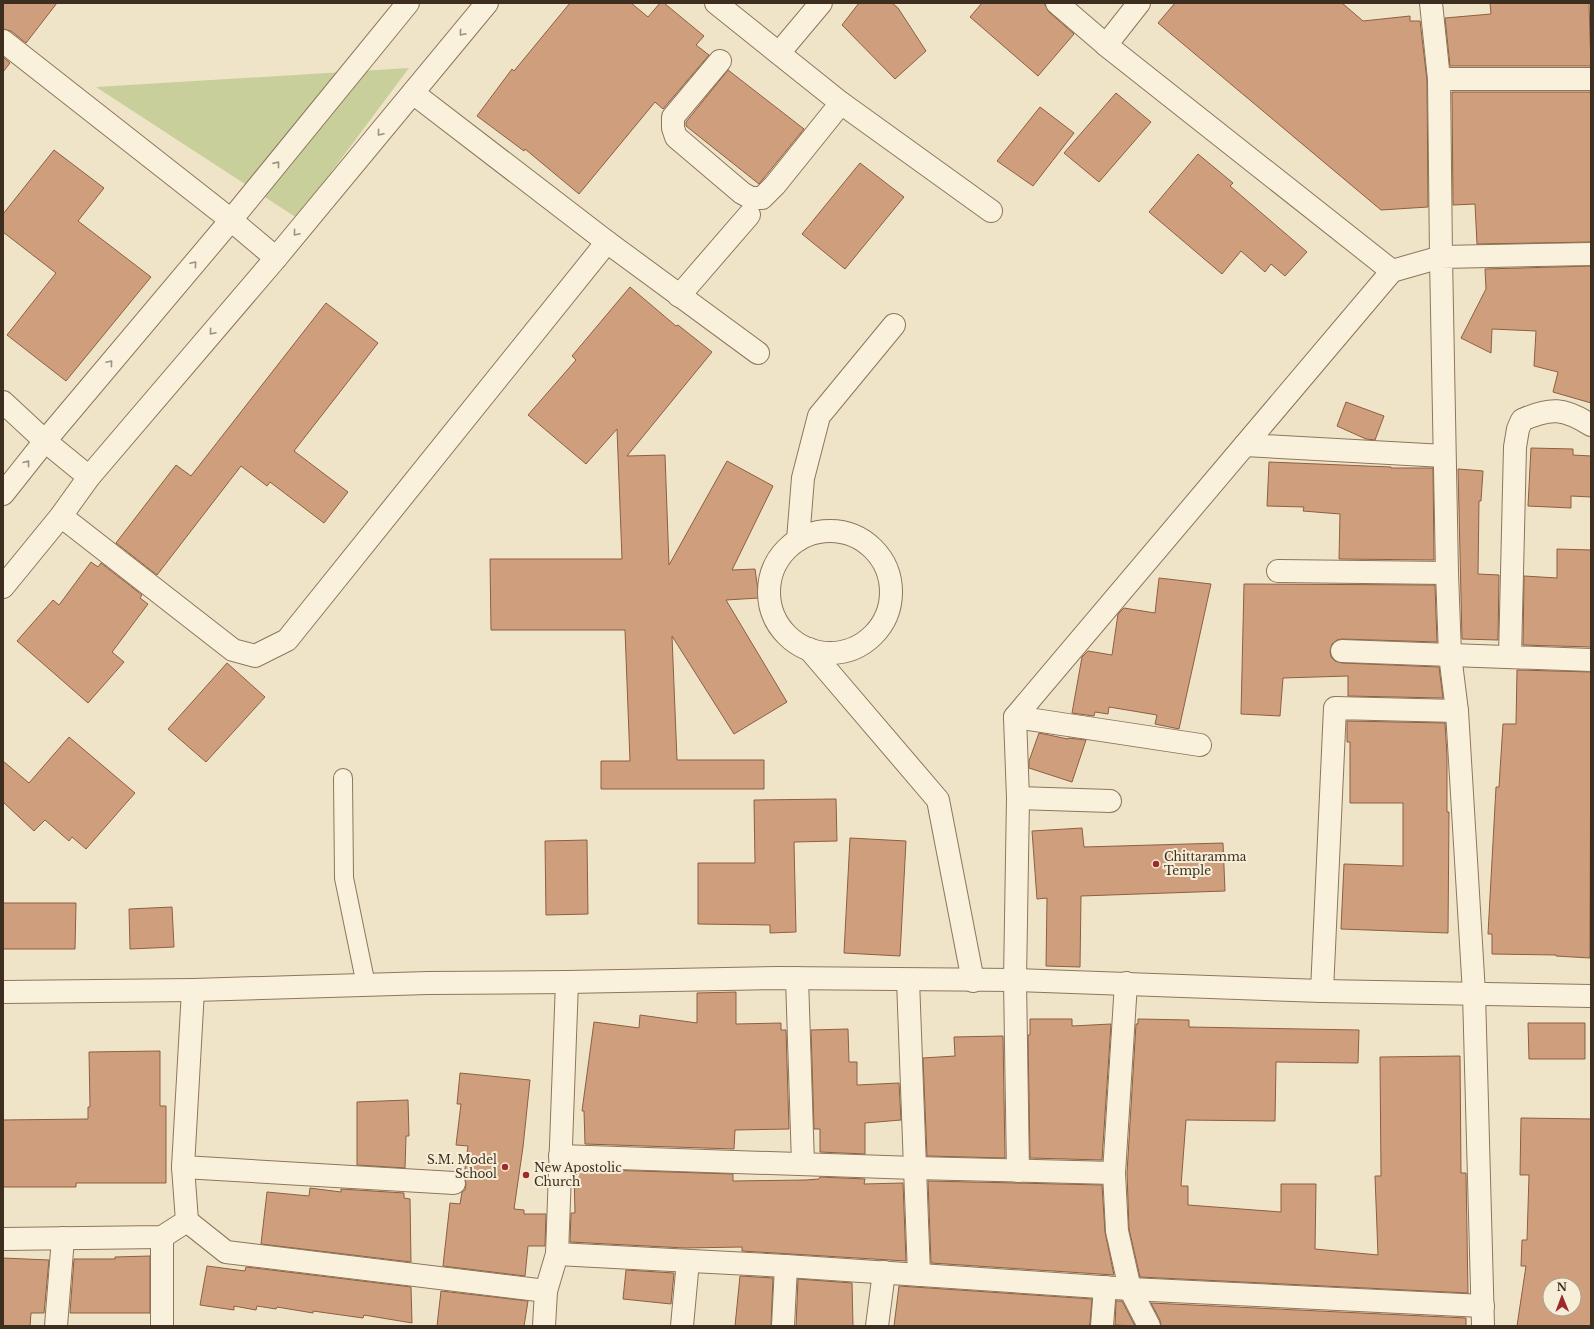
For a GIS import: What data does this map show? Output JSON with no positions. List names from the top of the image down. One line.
{"places":["Chittaramma Temple","S.M. Model School","New Apostolic Church"],"north":"top"}
